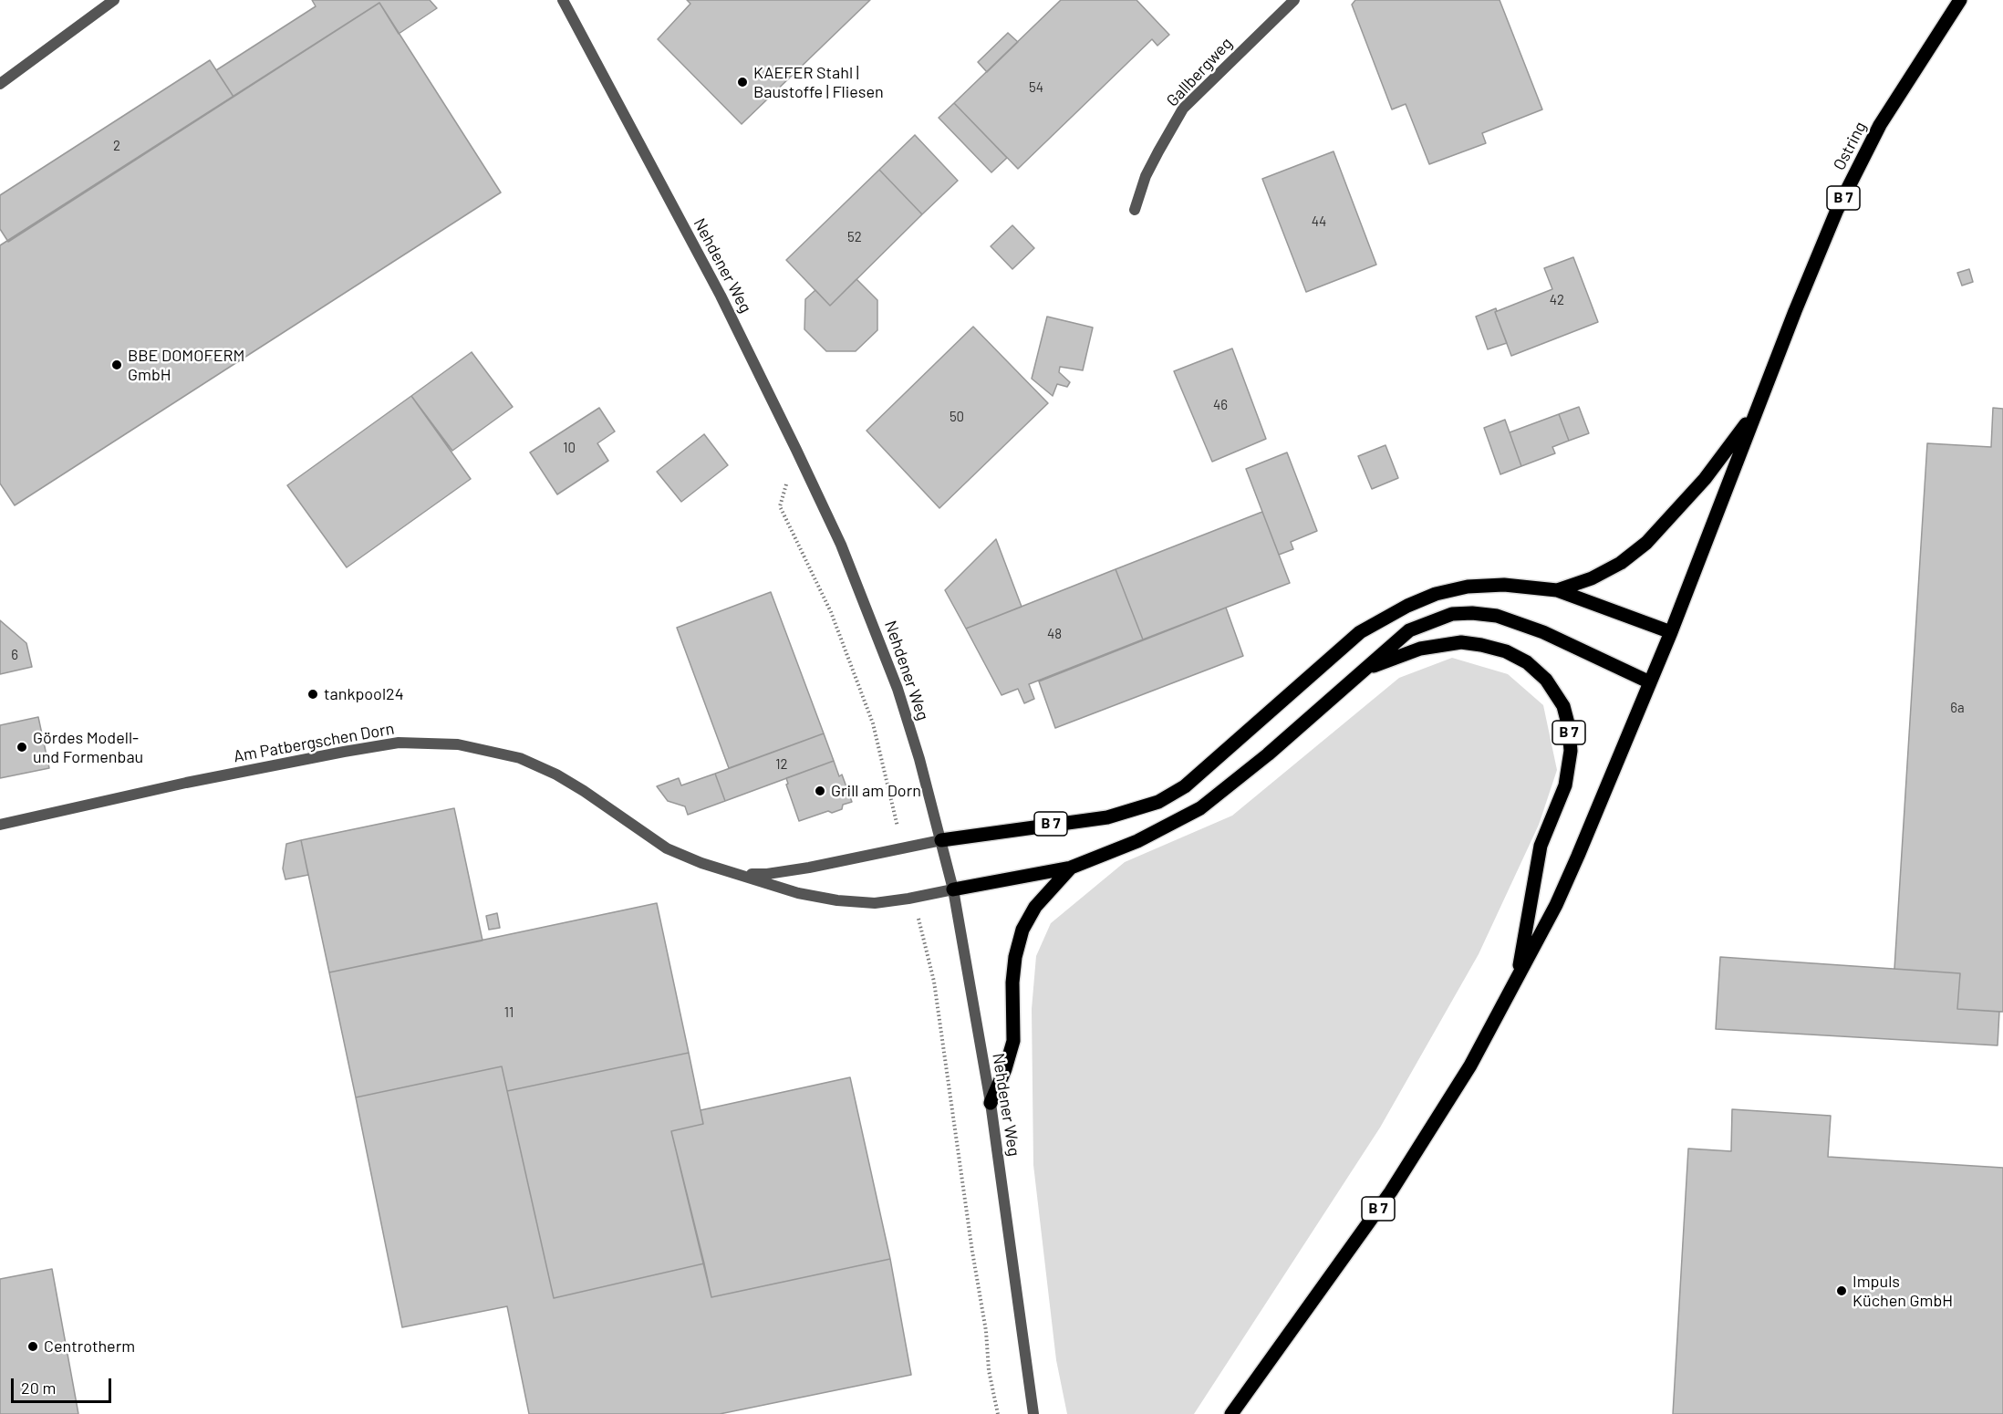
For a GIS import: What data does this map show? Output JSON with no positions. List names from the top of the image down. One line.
{"streets":{"main road":["Ostring","B 7"],"street":["Gallbergweg","Nehdener Weg","Am Patbergschen Dorn"]},"crossings":[["Ostring","B 7"],["B 7","Nehdener Weg"],["B 7","Am Patbergschen Dorn"],["Nehdener Weg","Am Patbergschen Dorn"]],"places":["KAEFER Stahl | Baustoffe | Fliesen","BBE DOMOFERM GmbH","tankpool24","Gördes Modell- und Formenbau","Grill am Dorn","Impuls Küchen GmbH","Centrotherm"],"house_numbers":["54","2","44","52","42","46","50","10","48","6","6a","12","11"],"scale_bar":"20 m"}
